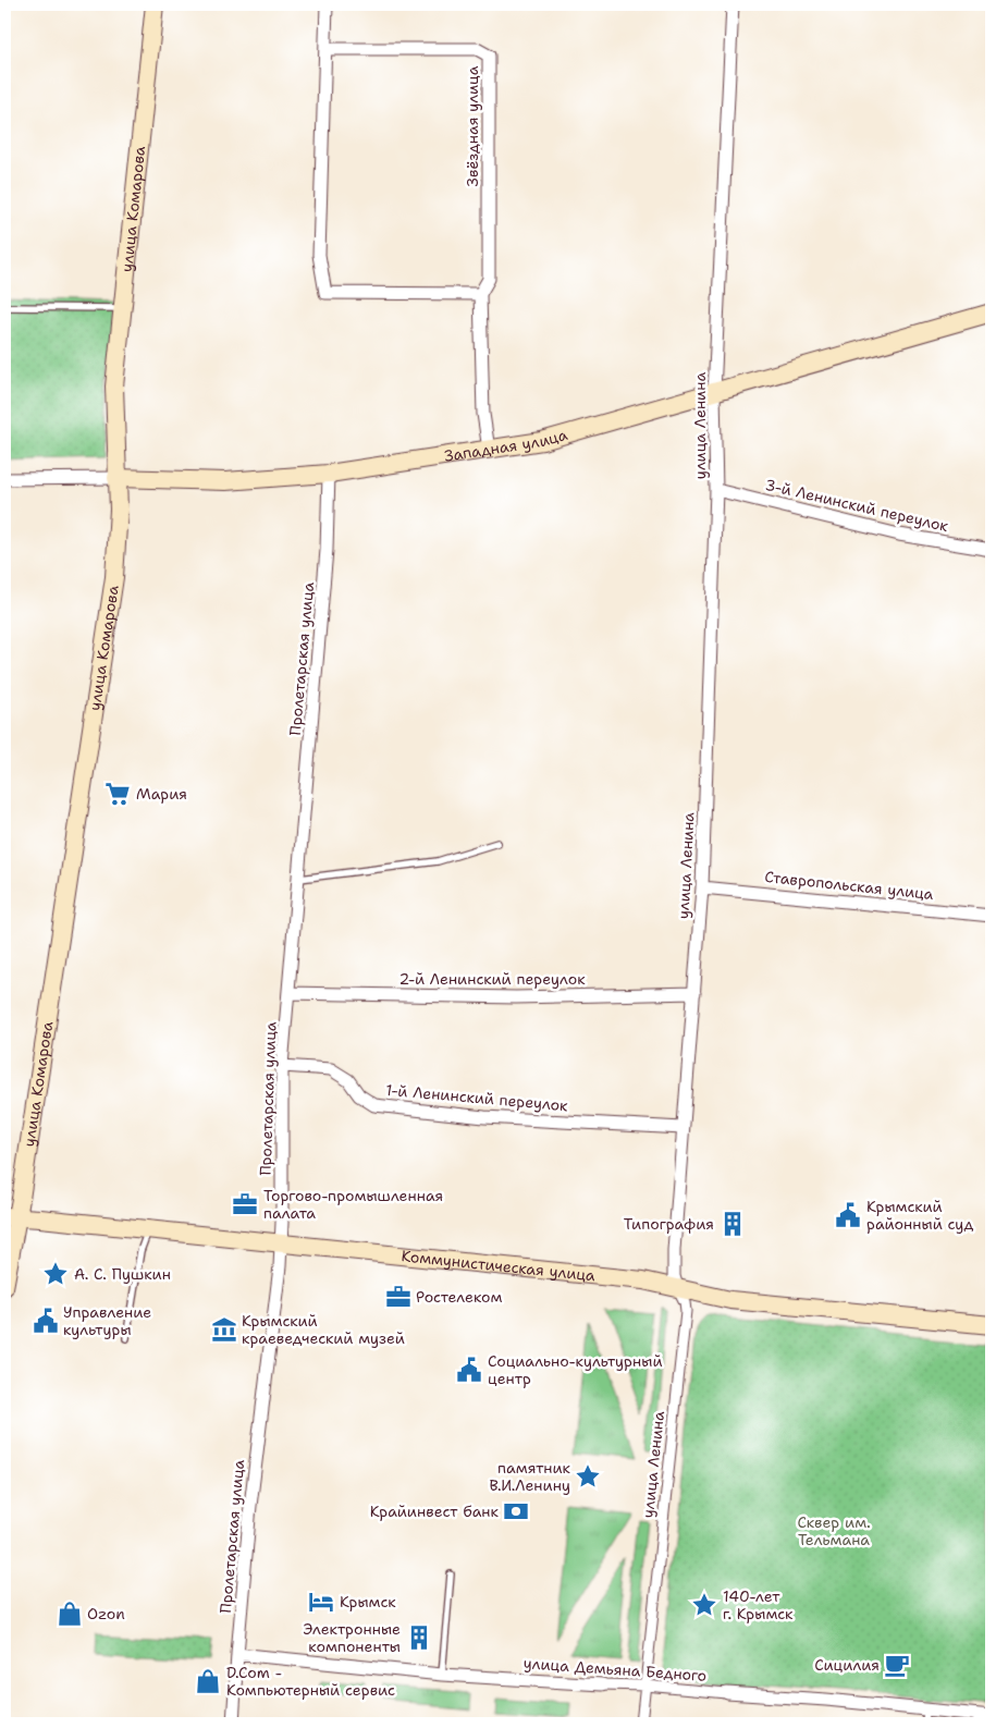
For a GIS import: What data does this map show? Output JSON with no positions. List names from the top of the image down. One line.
{"streets":{"main road":["улица Комарова","Западная улица","Коммунистическая улица"],"street":["Звёздная улица","улица Ленина","3-й Ленинский переулок","Пролетарская улица","Ставропольская улица","2-й Ленинский переулок","1-й Ленинский переулок","улица Демьяна Бедного"]},"crossings":[["Звёздная улица","Западная улица"],["улица Комарова","Западная улица"],["улица Комарова","Коммунистическая улица"],["улица Ленина","Западная улица"],["улица Ленина","3-й Ленинский переулок"],["улица Ленина","Ставропольская улица"],["улица Ленина","2-й Ленинский переулок"],["улица Ленина","1-й Ленинский переулок"],["улица Ленина","Коммунистическая улица"],["улица Ленина","улица Демьяна Бедного"],["Западная улица","Пролетарская улица"],["Пролетарская улица","2-й Ленинский переулок"],["Пролетарская улица","1-й Ленинский переулок"],["Пролетарская улица","Коммунистическая улица"],["Пролетарская улица","улица Демьяна Бедного"]],"parks":["Сквер им. Тельмана"],"places":{"supermarket":["Мария"],"office":["Торгово-промышленная палата","Ростелеком"],"public building":["Крымский районный суд","Управление культуры","Социально-культурный центр"],"building":["Типография","Электронные компоненты"],"place":["А. С. Пушкин","памятник В.И.Ленину","140-лет г. Крымск"],"museum":["Крымский краеведческий музей"],"bank":["Крайинвест банк"],"hotel":["Крымск"],"shop":["Ozon","D.Com - Компьютерный сервис"],"cafe":["Сицилия"]}}
